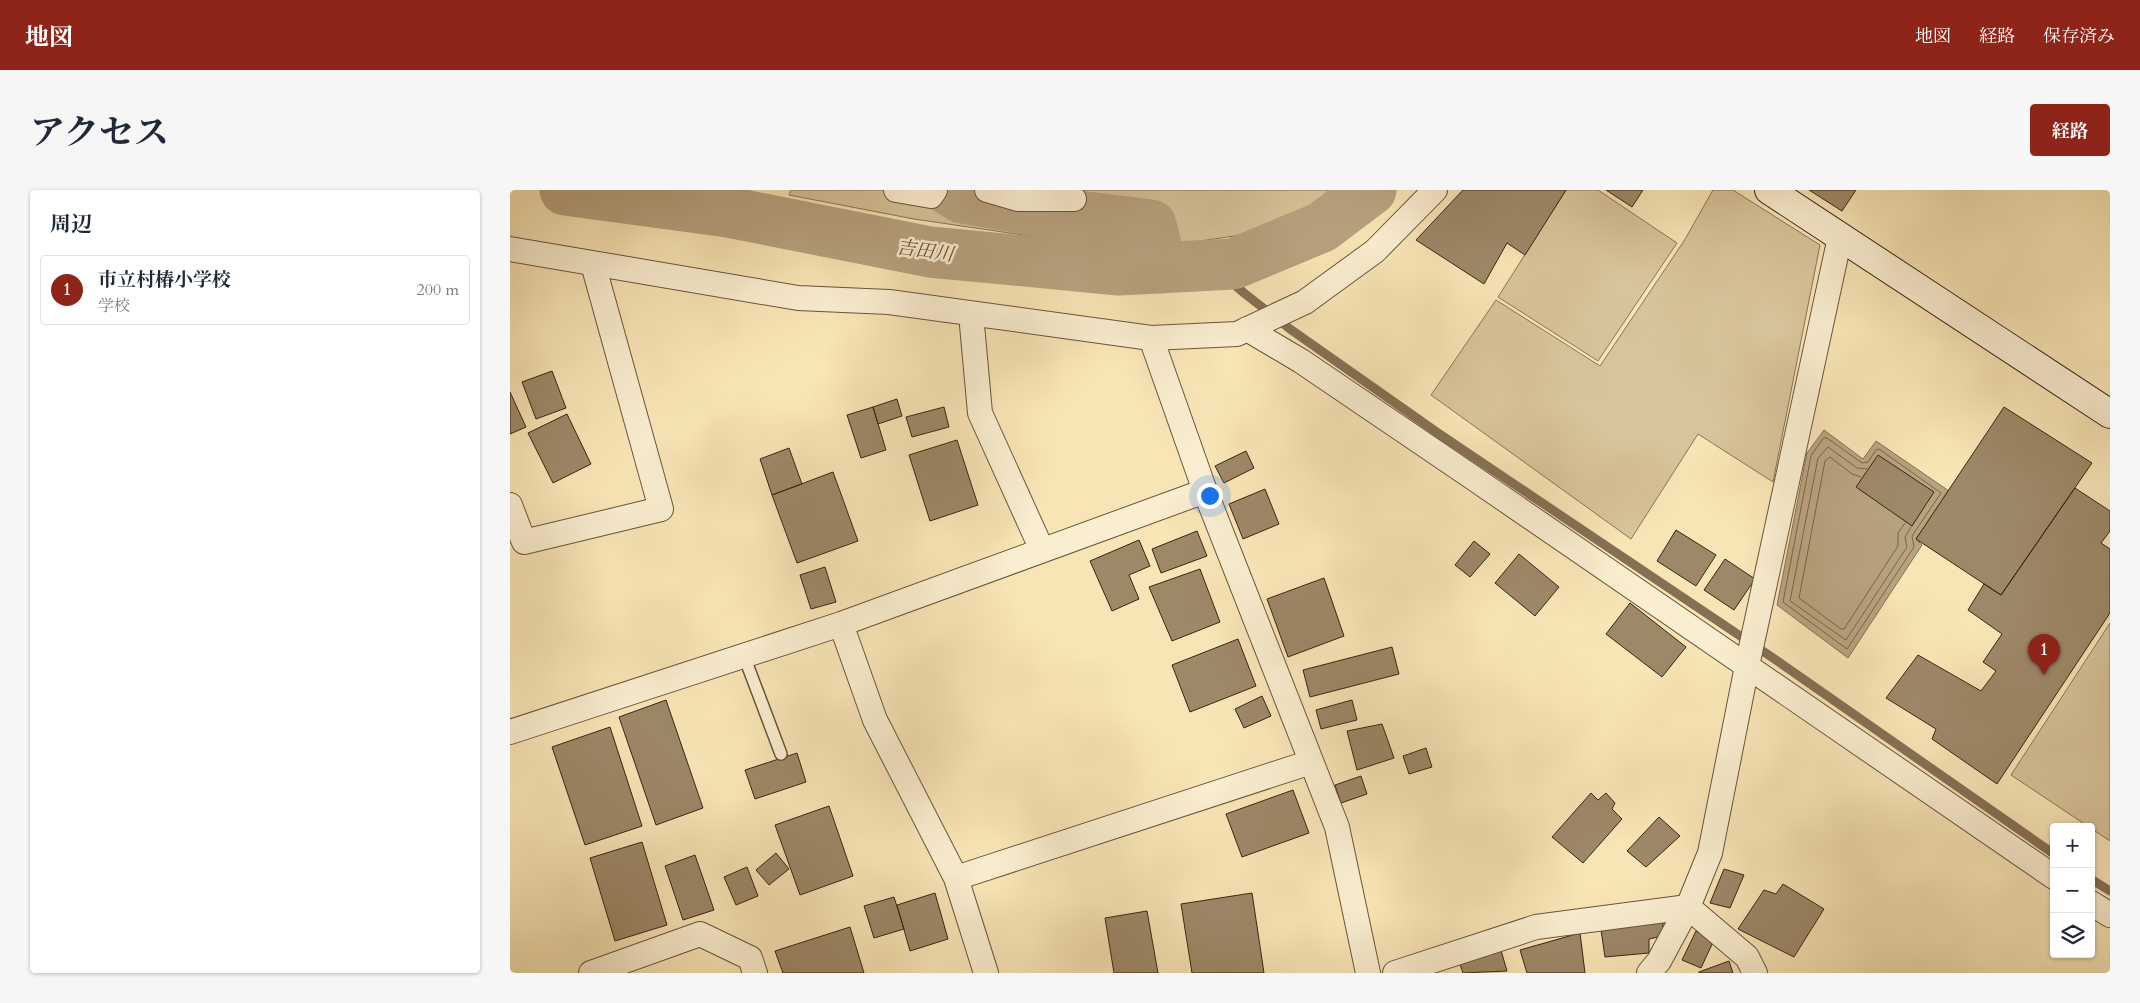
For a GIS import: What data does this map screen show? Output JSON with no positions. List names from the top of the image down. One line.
{"water":["吉田川"],"page":{"header":"地図","nav":["地図","経路","保存済み"],"title":"アクセス","buttons":"経路","heading":"周辺","list":[{"mark":"1","name":"市立村椿小学校","note":"学校","value":"200 m"}],"pins":"1","map_buttons":["+","−"]}}
